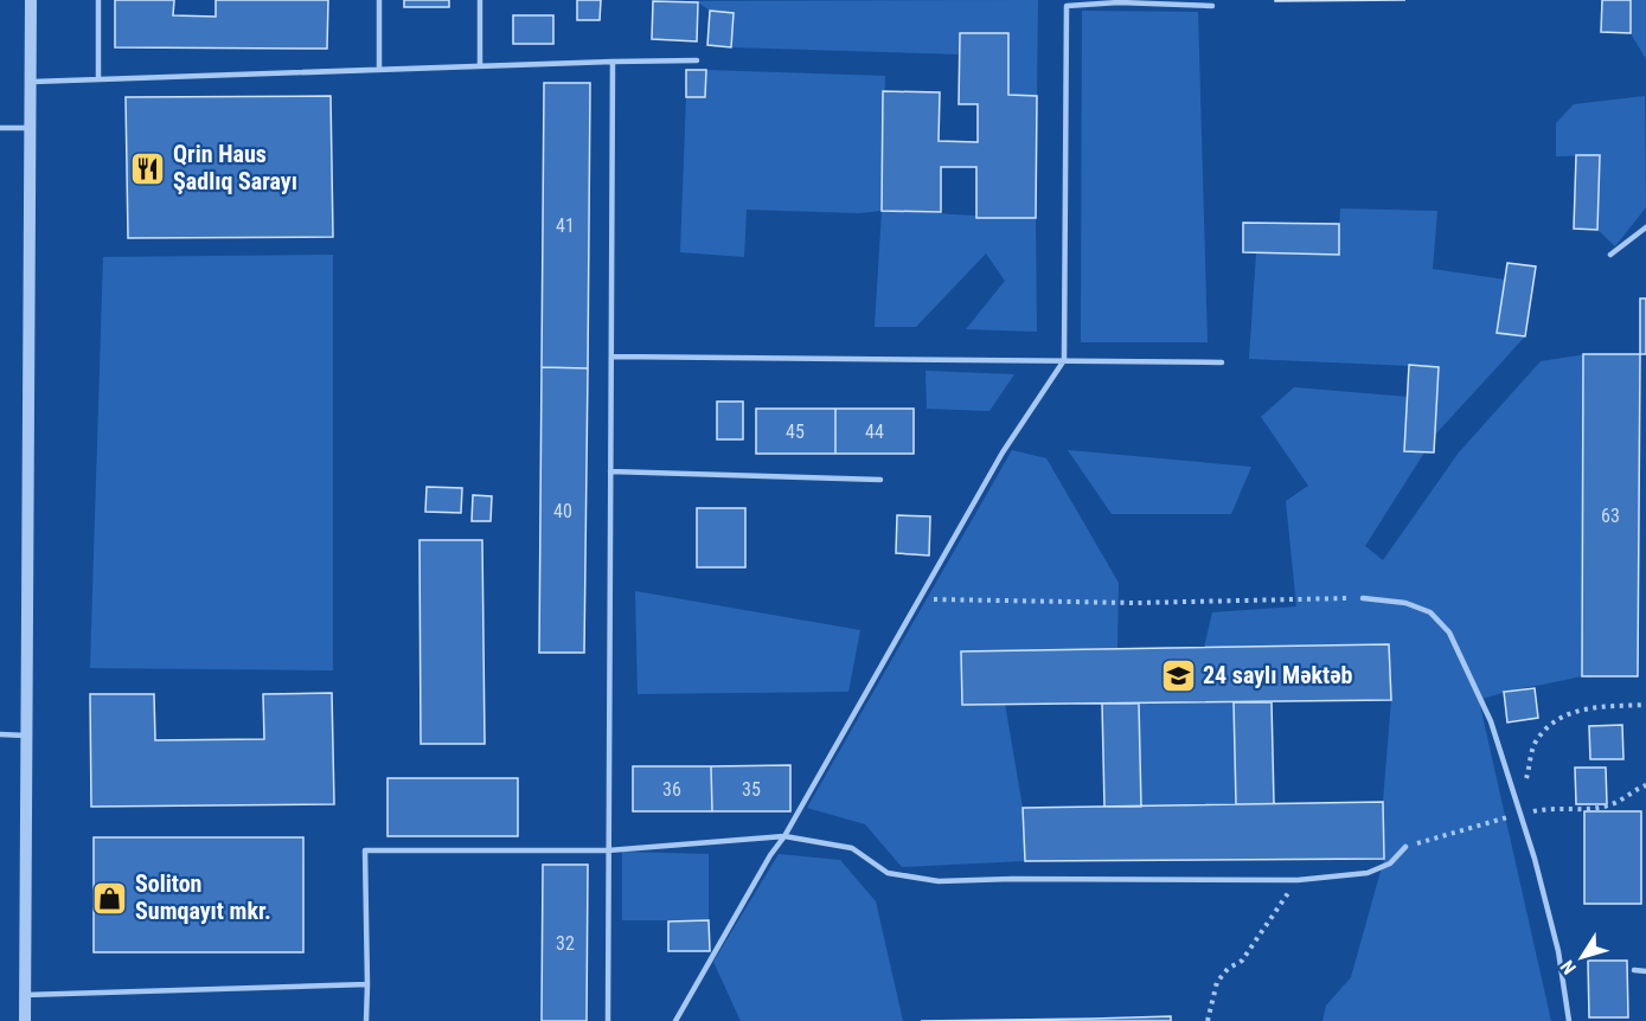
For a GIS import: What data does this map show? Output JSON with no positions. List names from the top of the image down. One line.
{"places":{"restaurant":["Qrin Haus Şadlıq Sarayı"],"school or university":["24 saylı Məktəb"],"shop":["Soliton Sumqayıt mkr."]},"house_numbers":["41","45","44","40","63","36","35","32"],"north":"bottom left"}
